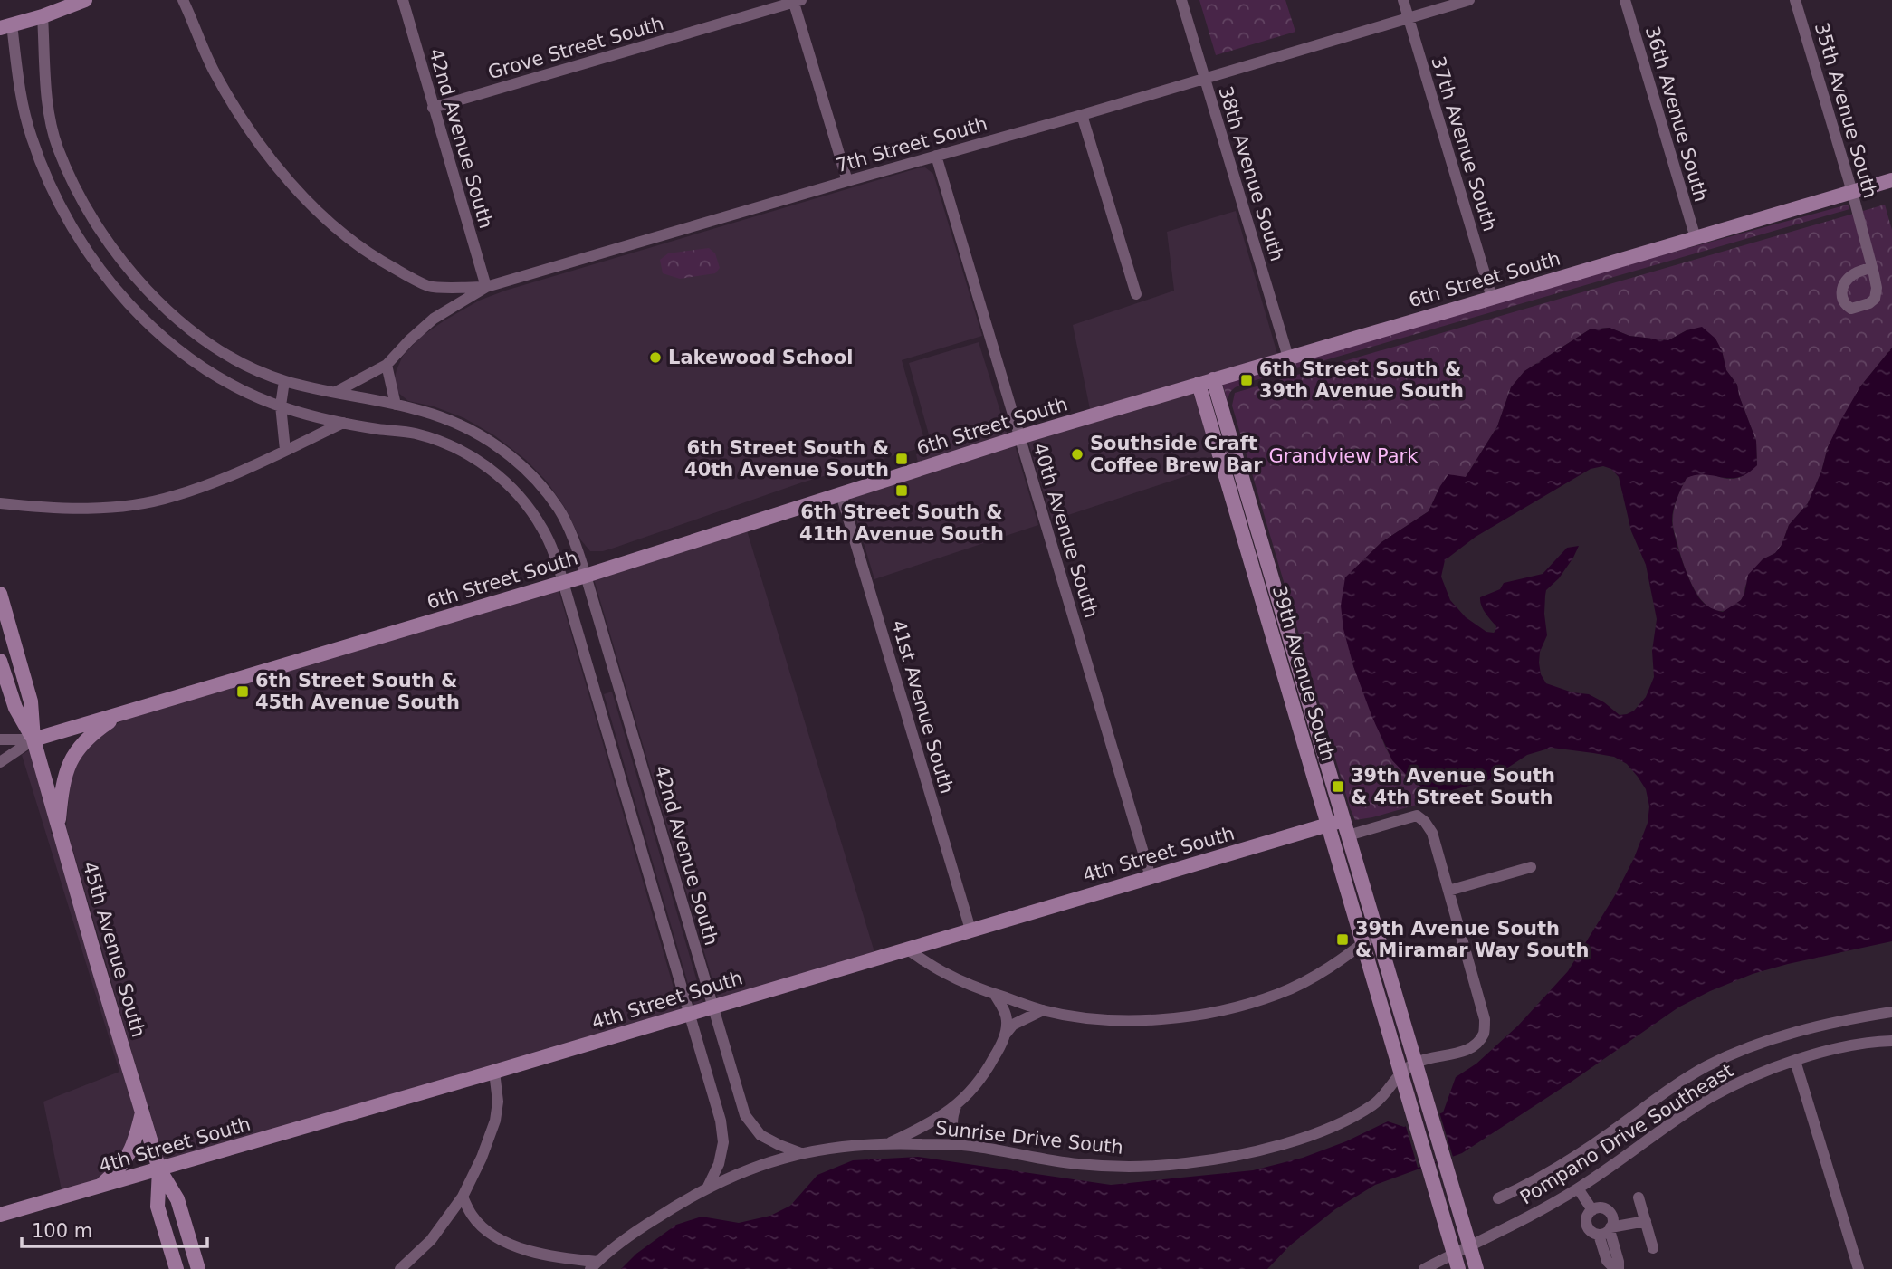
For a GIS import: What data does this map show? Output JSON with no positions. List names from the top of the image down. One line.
{"streets":{"street":["Grove Street South","35th Avenue South","36th Avenue South","42nd Avenue South","37th Avenue South","7th Street South","38th Avenue South","6th Street South","40th Avenue South","39th Avenue South","41st Avenue South","4th Street South","45th Avenue South","Pompano Drive Southeast","Sunrise Drive South"]},"crossings":[["Grove Street South","42nd Avenue South"],["35th Avenue South","6th Street South"],["36th Avenue South","6th Street South"],["42nd Avenue South","7th Street South"],["42nd Avenue South","6th Street South"],["42nd Avenue South","4th Street South"],["42nd Avenue South","Sunrise Drive South"],["37th Avenue South","7th Street South"],["37th Avenue South","6th Street South"],["7th Street South","38th Avenue South"],["7th Street South","40th Avenue South"],["38th Avenue South","6th Street South"],["6th Street South","40th Avenue South"],["6th Street South","39th Avenue South"],["6th Street South","41st Avenue South"],["6th Street South","45th Avenue South"],["40th Avenue South","4th Street South"],["39th Avenue South","4th Street South"],["39th Avenue South","Pompano Drive Southeast"],["39th Avenue South","Sunrise Drive South"],["41st Avenue South","4th Street South"],["4th Street South","45th Avenue South"]],"parks":["Grandview Park"],"places":{"other":["Lakewood School","Southside Craft Coffee Brew Bar"],"transit":["6th Street South & 39th Avenue South","6th Street South & 40th Avenue South","6th Street South & 41th Avenue South","6th Street South & 45th Avenue South","39th Avenue South & 4th Street South","39th Avenue South & Miramar Way South"]},"scale_bar":"100 m"}
